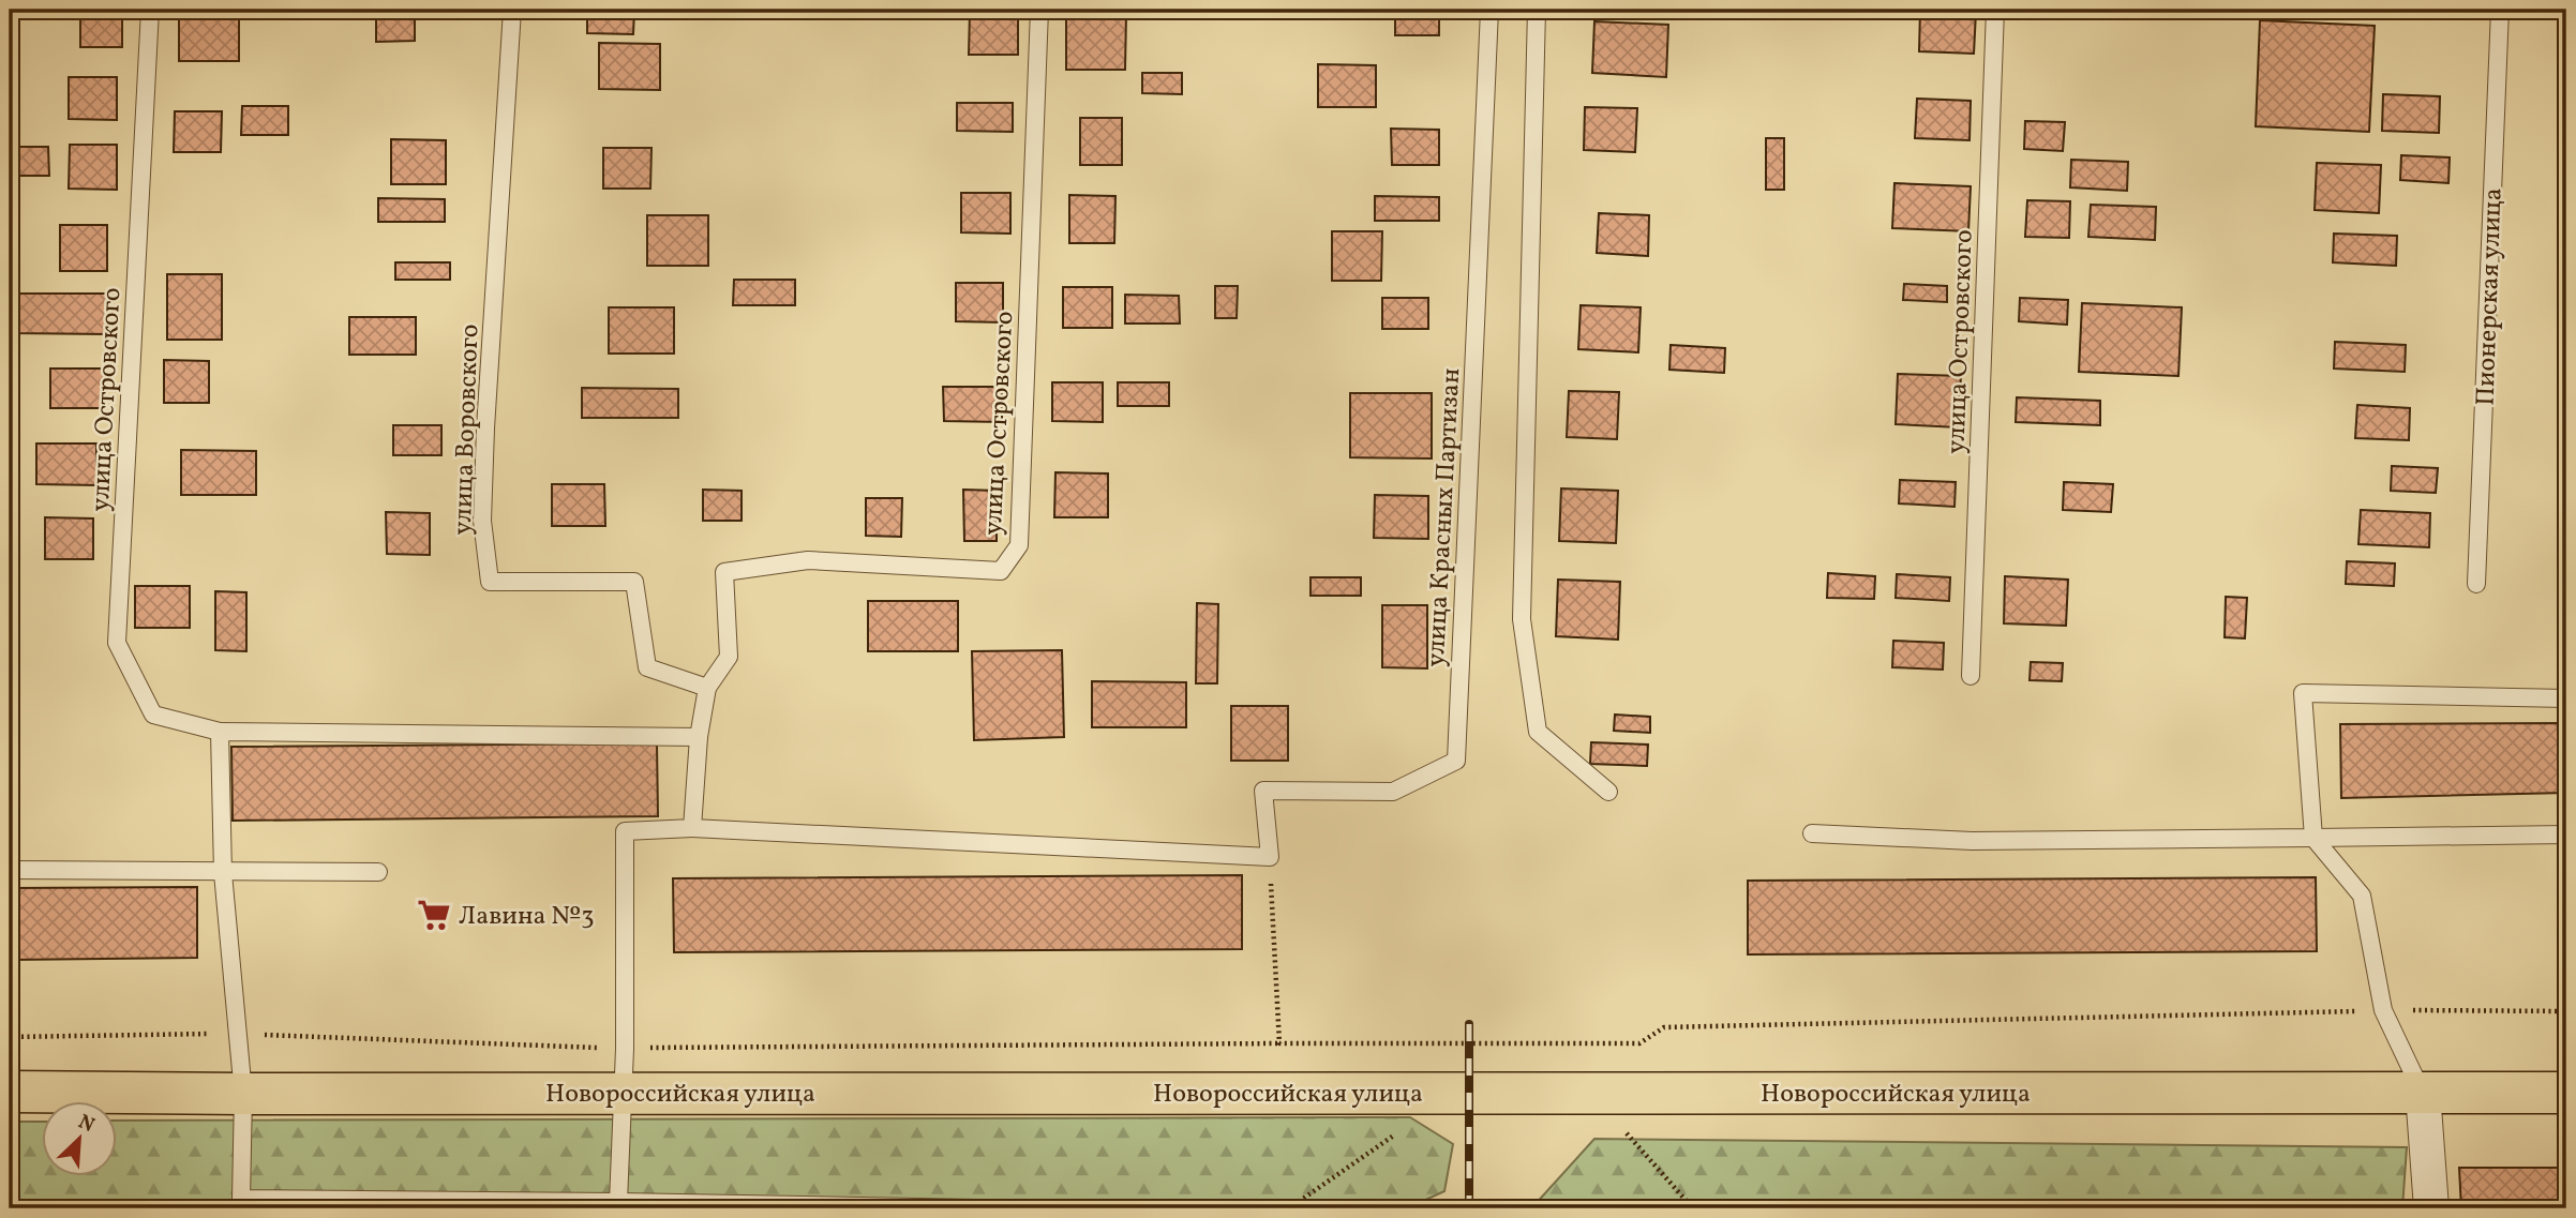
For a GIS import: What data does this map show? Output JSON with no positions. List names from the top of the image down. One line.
{"streets":{"main road":["Новороссийская улица"],"lane":["Пионерская улица","улица Островского","улица Воровского","улица Красных Партизан"]},"crossings":[["улица Островского","улица Воровского"]],"places":{"supermarket":["Лавина №3"]},"north":"top right"}
